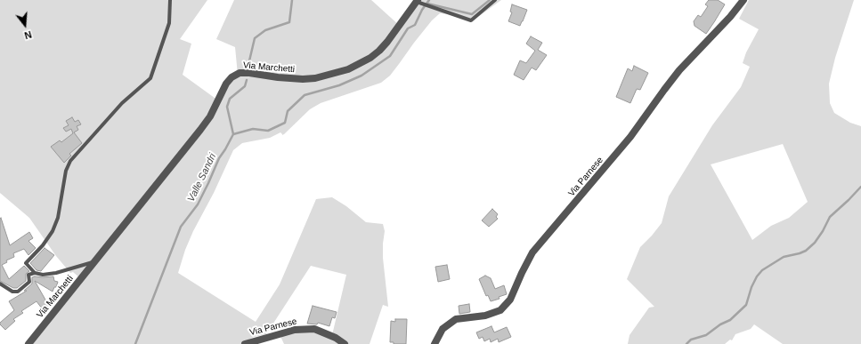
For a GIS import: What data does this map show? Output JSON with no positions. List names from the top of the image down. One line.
{"streets":{"street":["Via Marchetti","Via Parnese"]},"water":["Valle Sandri"],"north":"bottom"}
